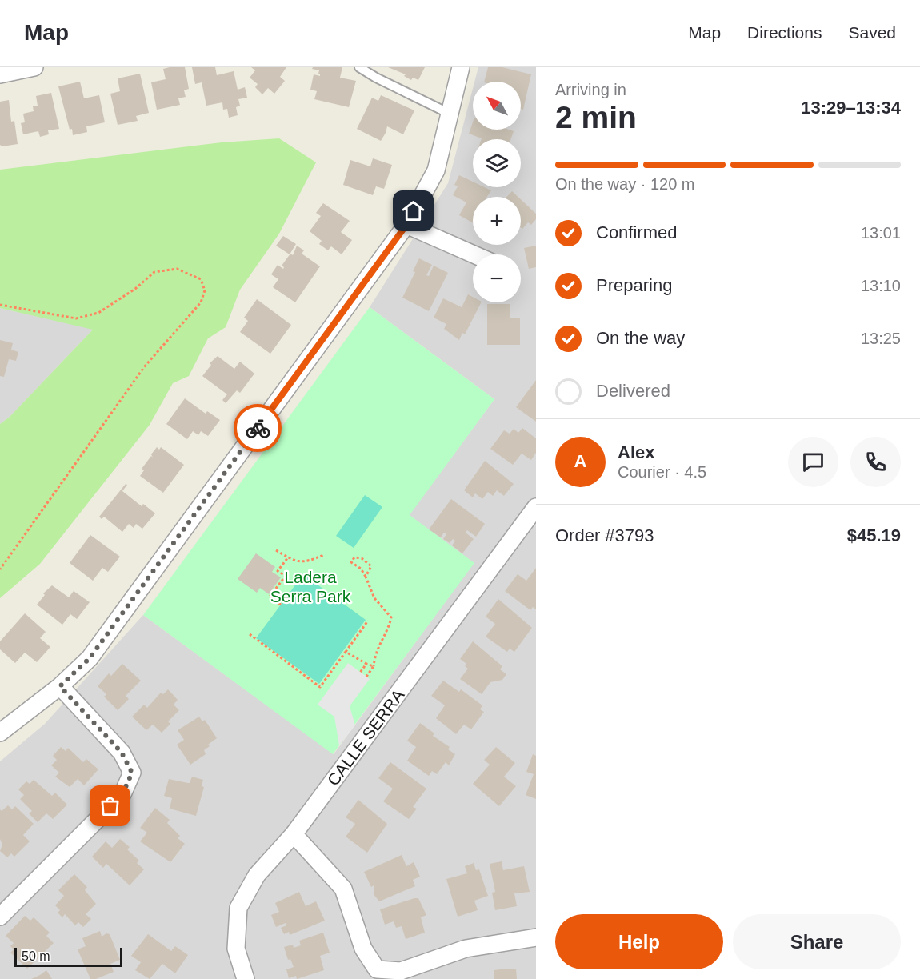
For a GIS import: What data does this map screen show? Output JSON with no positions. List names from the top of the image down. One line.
{"streets":{"street":["CALLE SERRA"]},"parks":["Ladera Serra Park"],"scale_bar":"50 m","north":"top left","page":{"header":"Map","nav":["Map","Directions","Saved"],"heading":["2 min","Arriving in","13:29–13:34"],"panel":["Alex","Courier · 4.5","Order #3793","$45.19"],"map_buttons":["+","−"],"bar":"On the way · 120 m","list":[["Confirmed","13:01"],["Preparing","13:10"],["On the way","13:25"],"Delivered"],"round":"A","buttons":["Help","Share"],"scale":"50 m"}}
